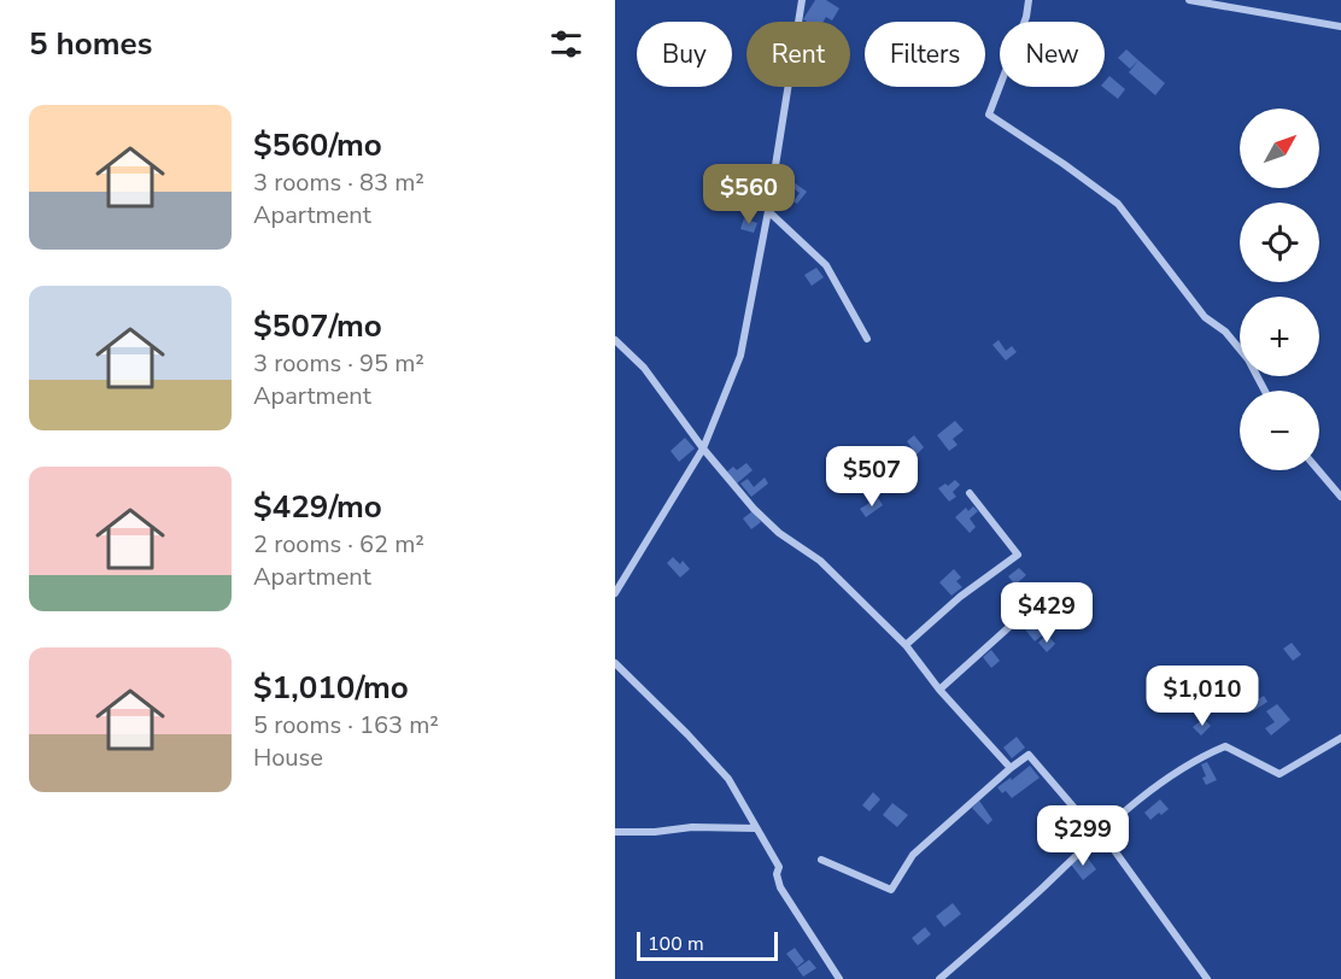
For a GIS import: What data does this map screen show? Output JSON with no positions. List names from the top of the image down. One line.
{"scale_bar":"100 m","north":"top right","page":{"heading":"5 homes","chip":["Buy","Rent","Filters","New"],"list":[{"name":"$560/mo","note":"3 rooms · 83 m² · Apartment"},{"name":"$507/mo","note":"3 rooms · 95 m² · Apartment"},{"name":"$429/mo","note":"2 rooms · 62 m² · Apartment"},{"name":"$1,010/mo","note":"5 rooms · 163 m² · House"}],"map_buttons":["+","−"],"price":["$560","$507","$429","$1,010","$299"],"scale":"100 m"}}
